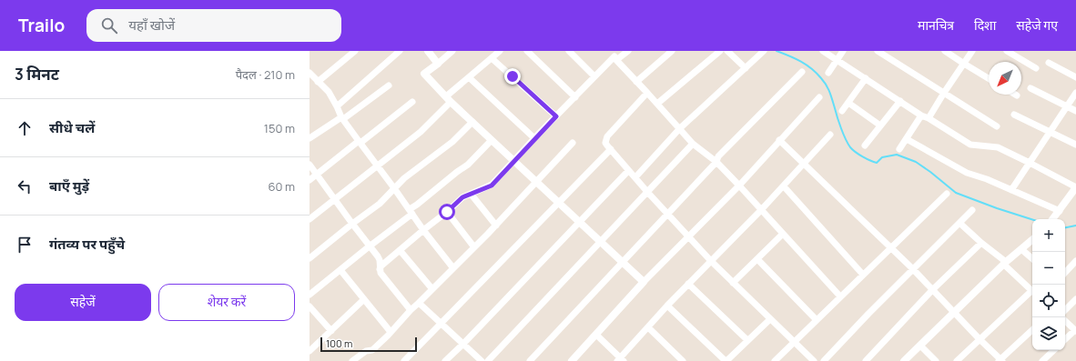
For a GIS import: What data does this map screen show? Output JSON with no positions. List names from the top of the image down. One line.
{"scale_bar":"100 m","north":"bottom left","page":{"header":"Trailo","search":"यहाँ खोजें","nav":["मानचित्र","दिशा","सहेजे गए"],"heading":["3 मिनट","पैदल · 210 m"],"list":[["सीधे चलें","150 m"],["बाएँ मुड़ें","60 m"],"गंतव्य पर पहुँचे"],"map_buttons":["+","−"],"buttons":["सहेजें","शेयर करें"],"scale":"100 m"}}
